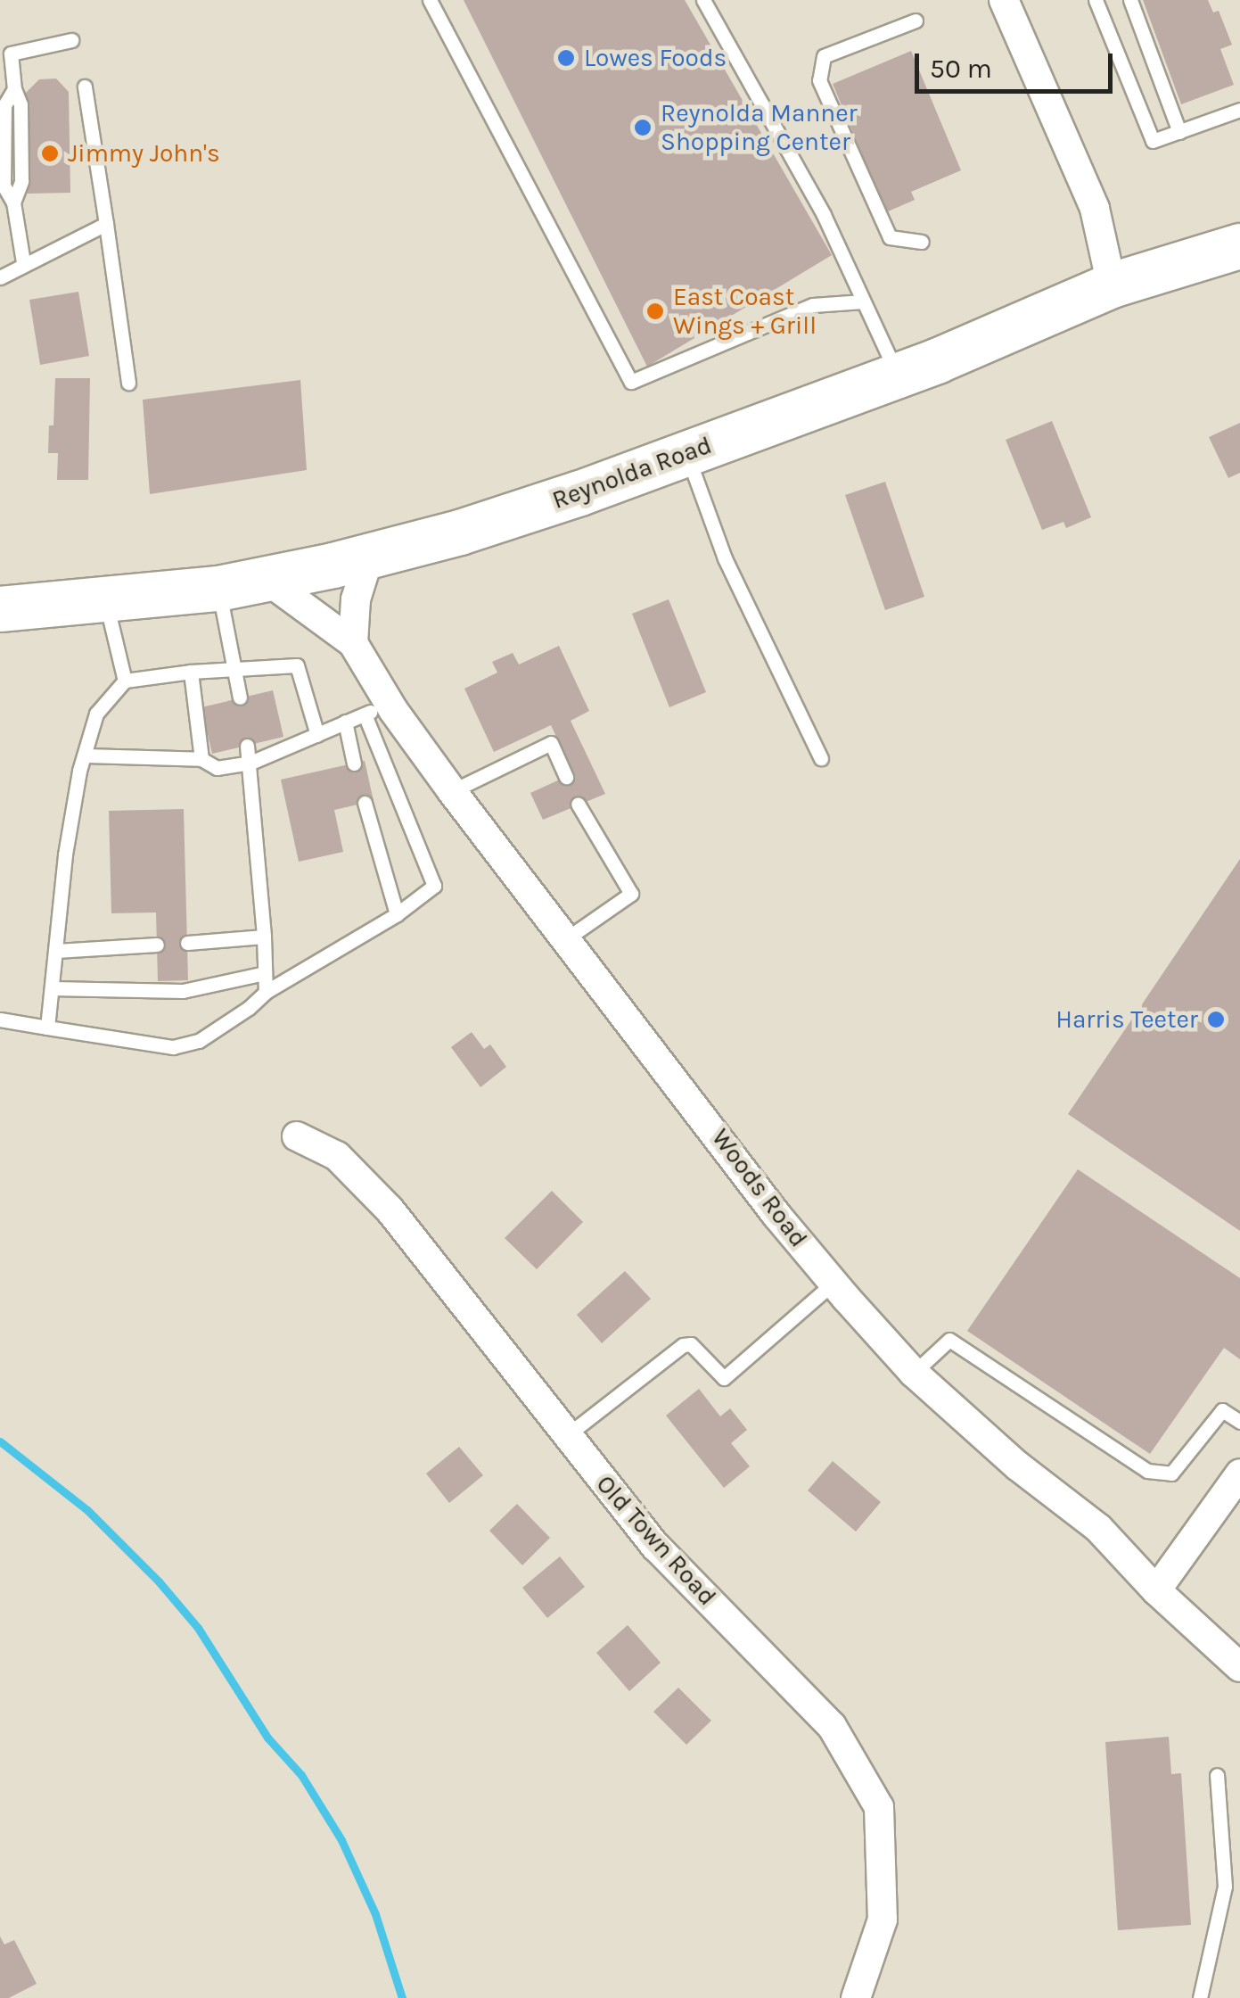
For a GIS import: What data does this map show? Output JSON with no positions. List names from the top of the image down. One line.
{"streets":{"main road":["Reynolda Road"],"street":["Woods Road","Old Town Road"]},"crossings":[["Reynolda Road","Woods Road"]],"places":["Lowes Foods","Reynolda Manner Shopping Center","Jimmy John's","East Coast Wings + Grill","Harris Teeter"],"scale_bar":"50 m"}
